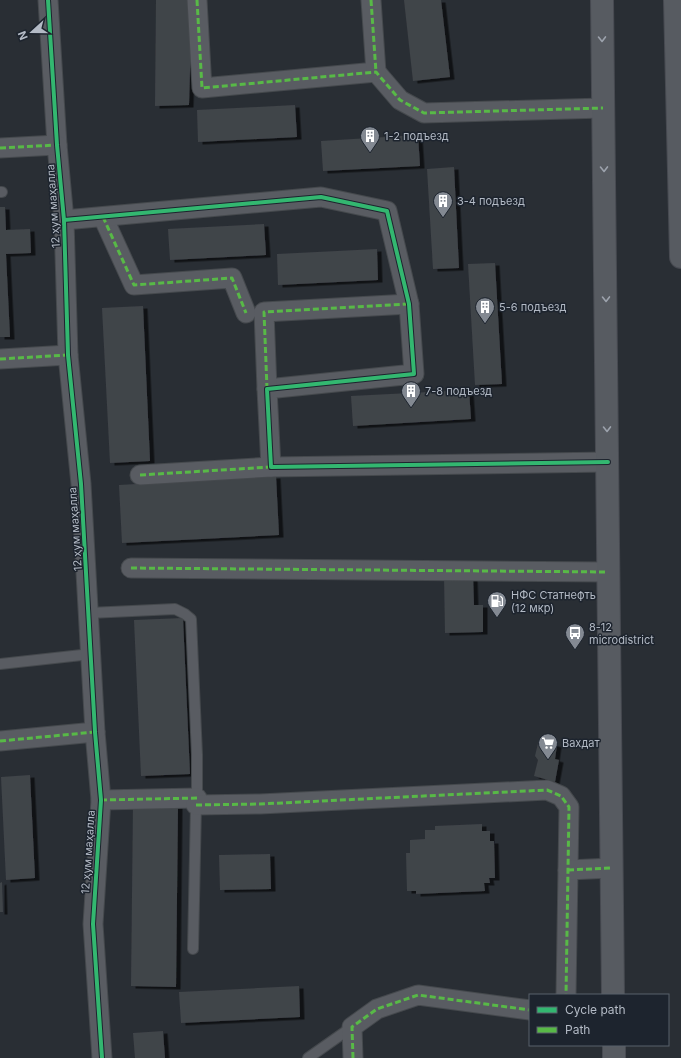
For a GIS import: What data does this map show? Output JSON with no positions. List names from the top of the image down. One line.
{"streets":{"street":["12 ҳум маҳалла"]},"places":{"building":["1-2 подъезд","3-4 подъезд","5-6 подъезд","7-8 подъезд"],"fuel station":["НФС Статнефть (12 мкр)"],"bus stop":["8-12 microdistrict"],"supermarket":["Вахдат"]},"legend":["Cycle path","Path"],"north":"left"}
